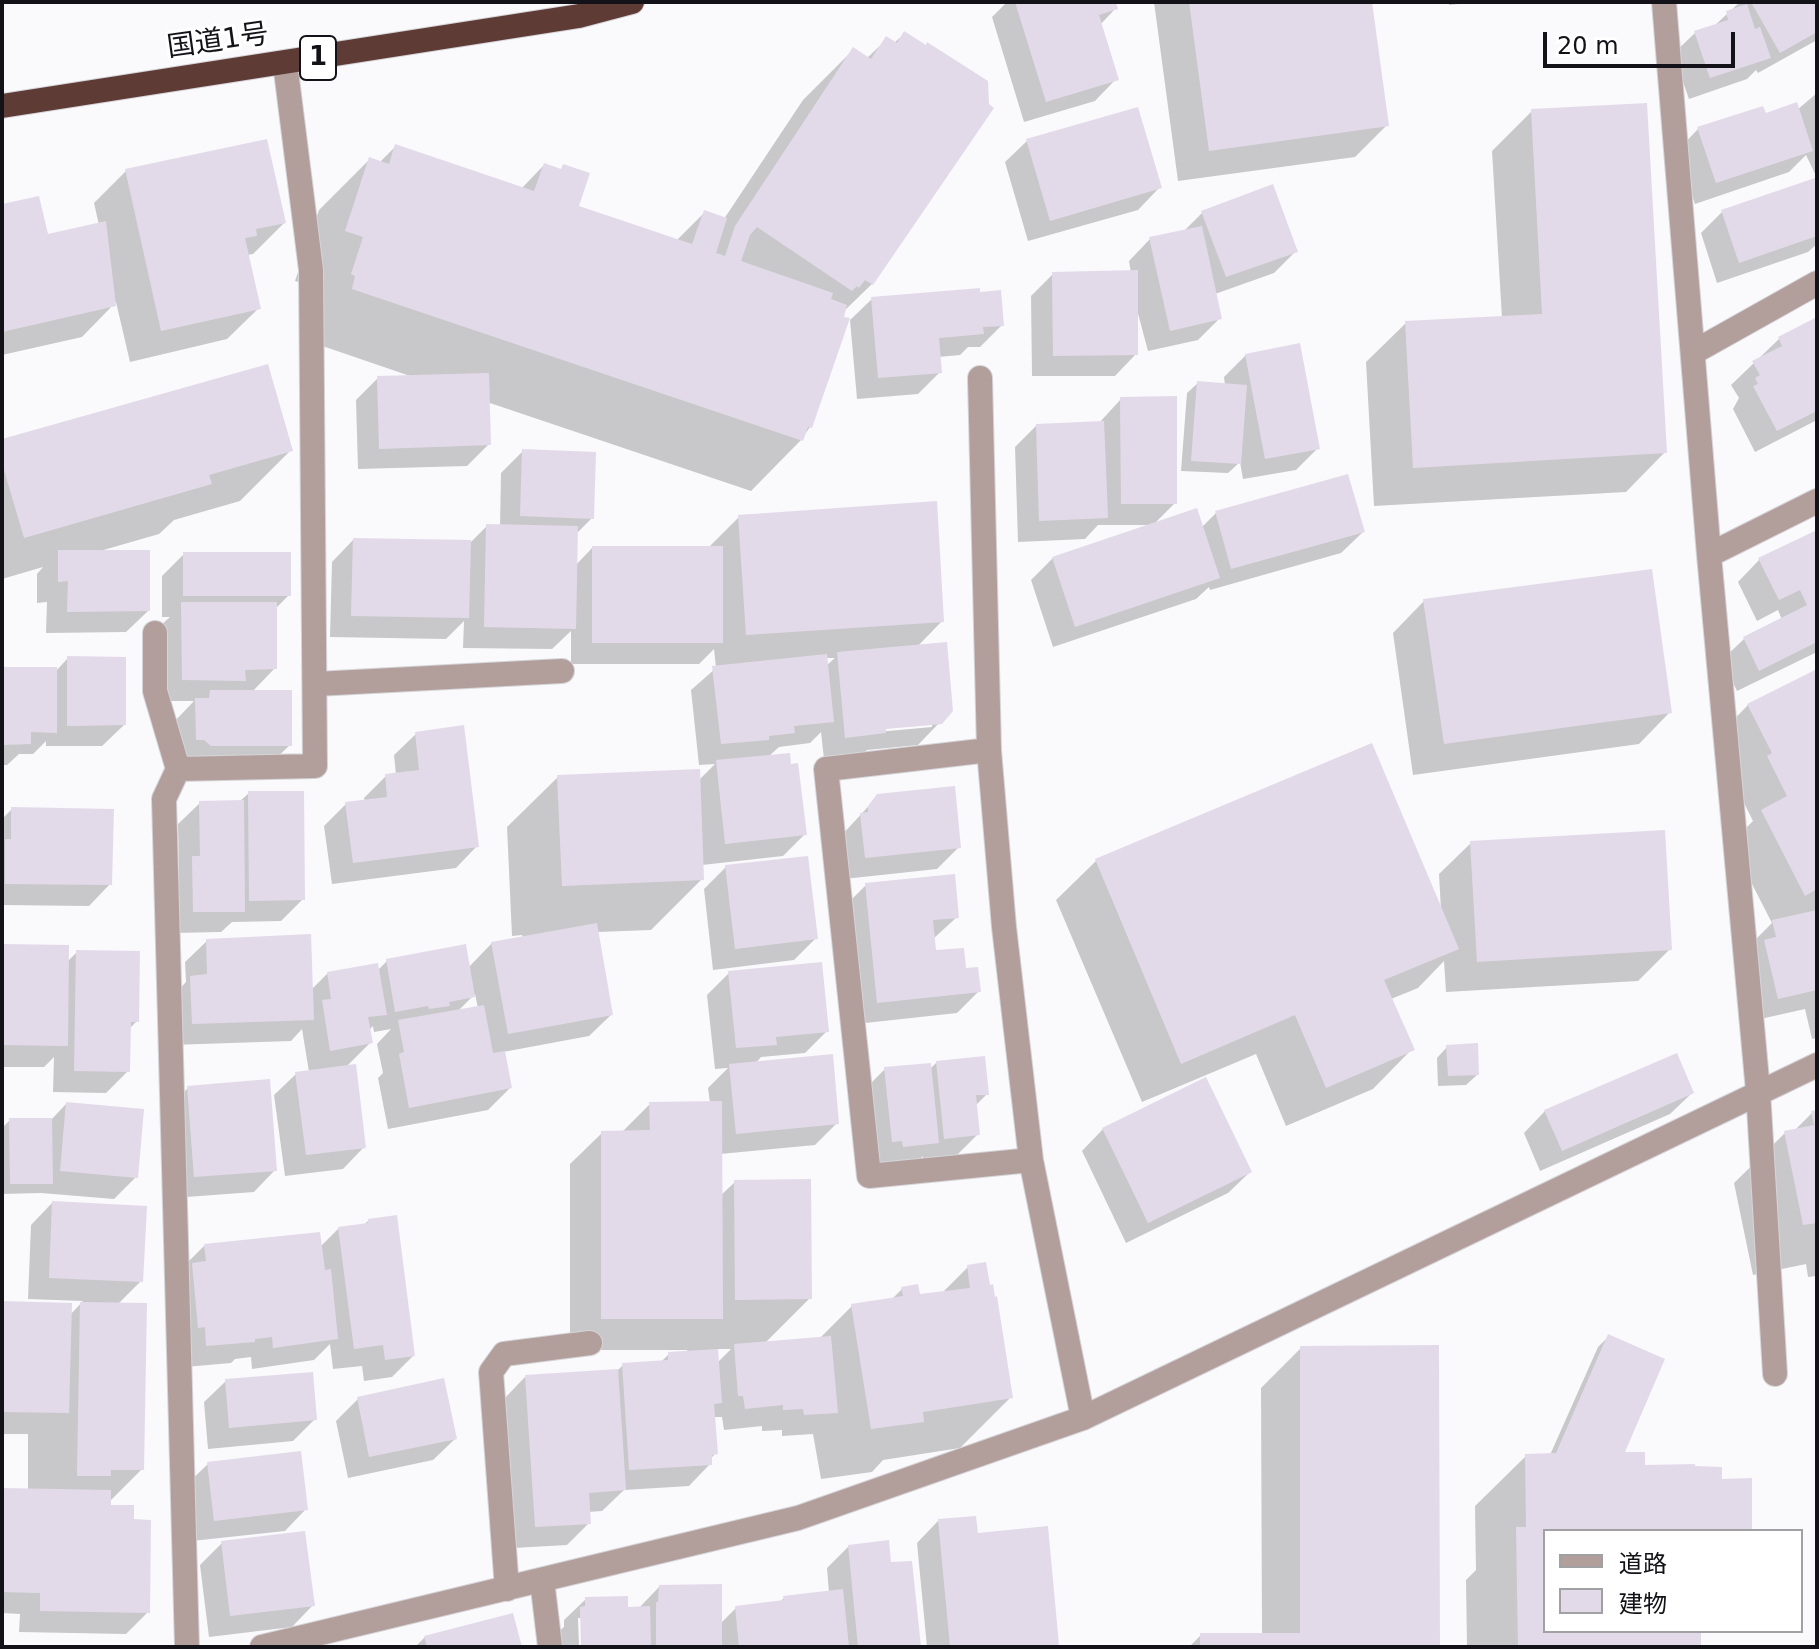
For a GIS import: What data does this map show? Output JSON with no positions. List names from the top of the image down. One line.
{"streets":{"highway":["国道1号","1"]},"legend":["道路","建物"],"scale_bar":"20 m"}
